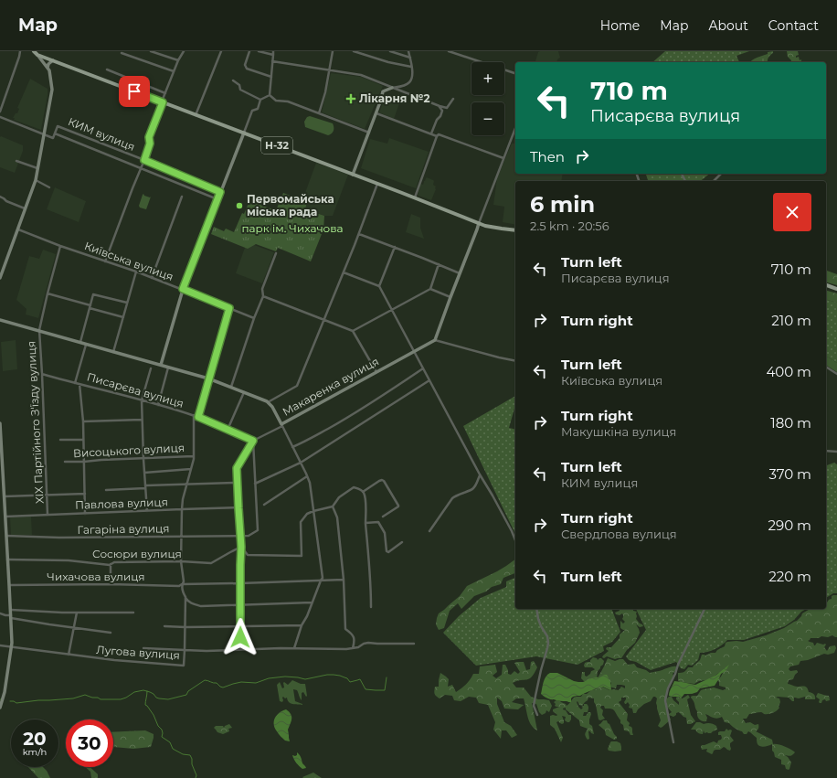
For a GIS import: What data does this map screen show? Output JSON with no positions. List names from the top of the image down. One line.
{"streets":{"main road":["Н-32"],"street":["КИМ вулиця","Київська вулиця","Макаренка вулиця","Писарєва вулиця","XIX Партійного З'їзду вулиця","Висоцького вулиця","Павлова вулиця","Гагаріна вулиця","Сосюри вулиця","Чихачова вулиця","Лугова вулиця"]},"crossings":[["Київська вулиця","XIX Партійного З'їзду вулиця"],["Макаренка вулиця","XIX Партійного З'їзду вулиця"],["Писарєва вулиця","XIX Партійного З'їзду вулиця"],["XIX Партійного З'їзду вулиця","Павлова вулиця"]],"parks":["парк ім. Чихачова"],"places":{"health":["Лікарня №2"],"other":["Первомайська міська рада"]},"page":{"header":"Map","nav":["Home","Map","About","Contact"],"map_buttons":["+","−"],"turn":["710 m","Писарєва вулиця"],"then":"Then","heading":["6 min","2.5 km · 20:56"],"list":[{"name":"Turn left","note":"Писарєва вулиця","value":"710 m"},{"name":"Turn right","value":"210 m"},{"name":"Turn left","note":"Київська вулиця","value":"400 m"},{"name":"Turn right","note":"Макушкіна вулиця","value":"180 m"},{"name":"Turn left","note":"КИМ вулиця","value":"370 m"},{"name":"Turn right","note":"Свердлова вулиця","value":"290 m"},{"name":"Turn left","value":"220 m"}],"speed":"20 km/h","limit":"30"}}
